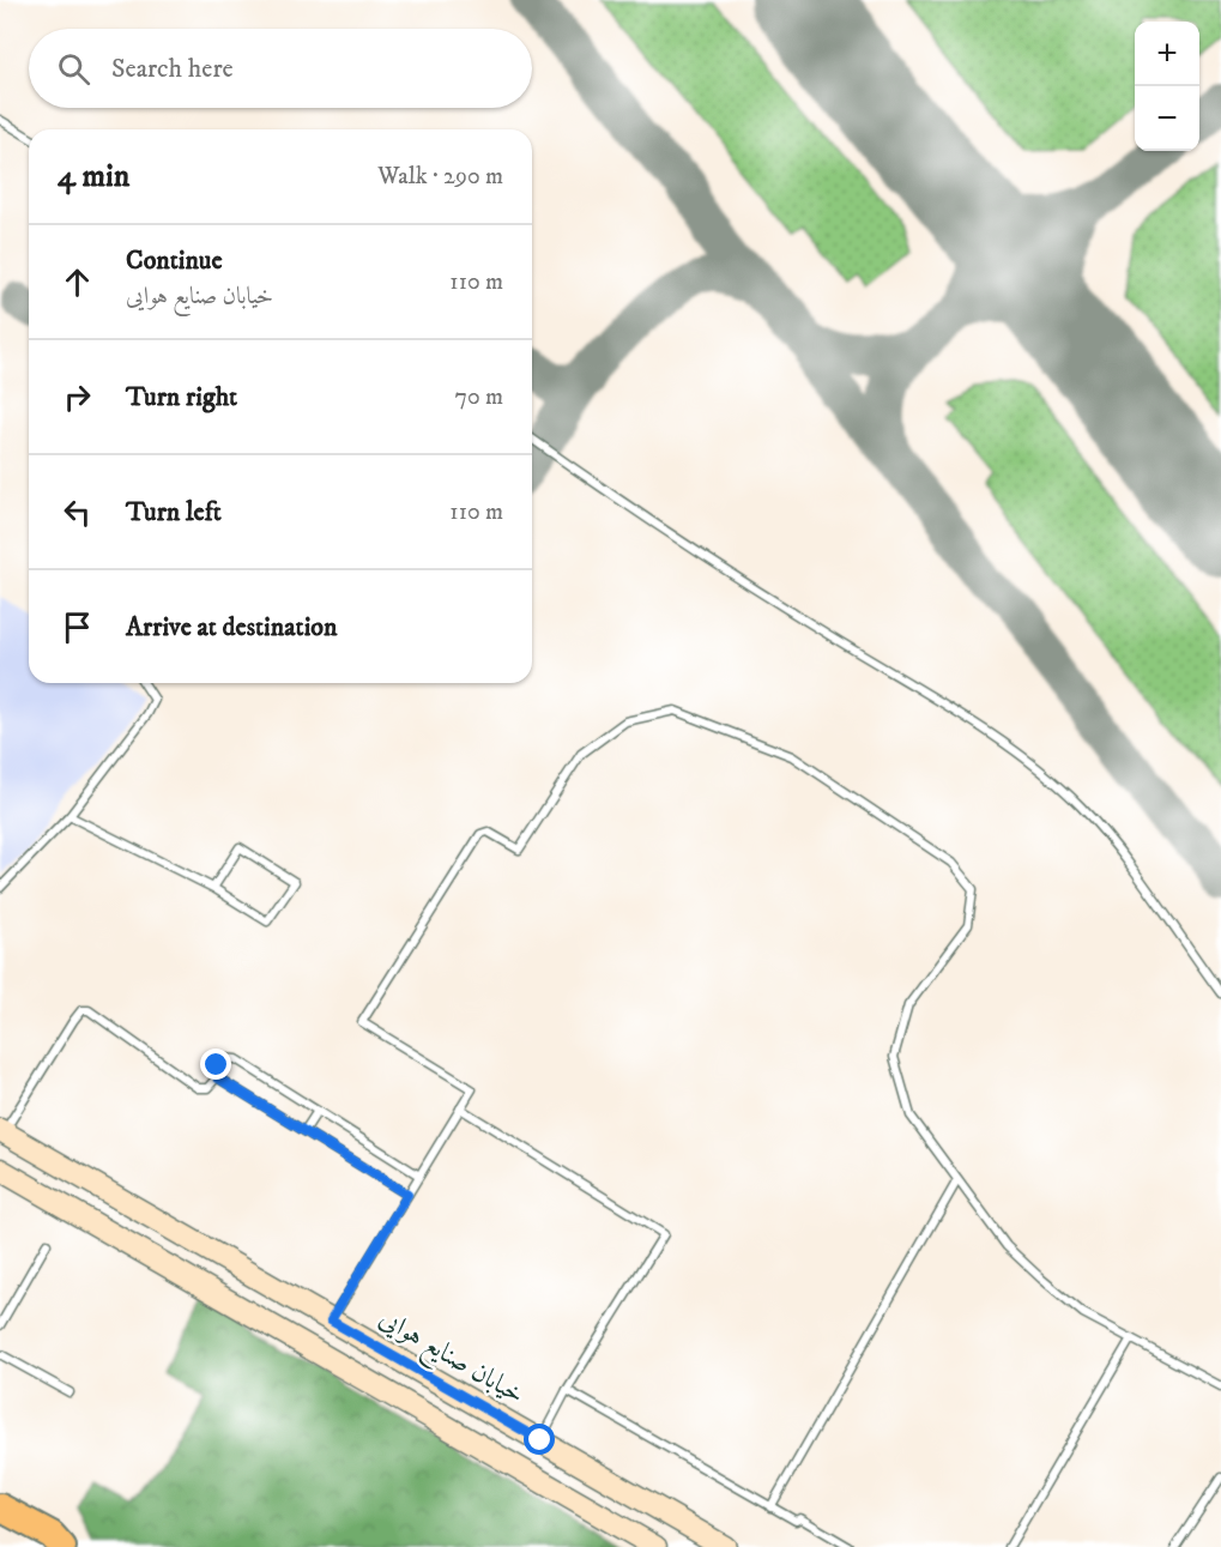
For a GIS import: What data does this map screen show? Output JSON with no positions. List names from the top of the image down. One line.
{"streets":{"street":["خیابان صنایع هوایی"]},"page":{"map_buttons":["+","−"],"search":"Search here","heading":["4 min","Walk · 290 m"],"list":[["Continue","خیابان صنایع هوایی","110 m"],["Turn right","70 m"],["Turn left","110 m"],"Arrive at destination"]}}
